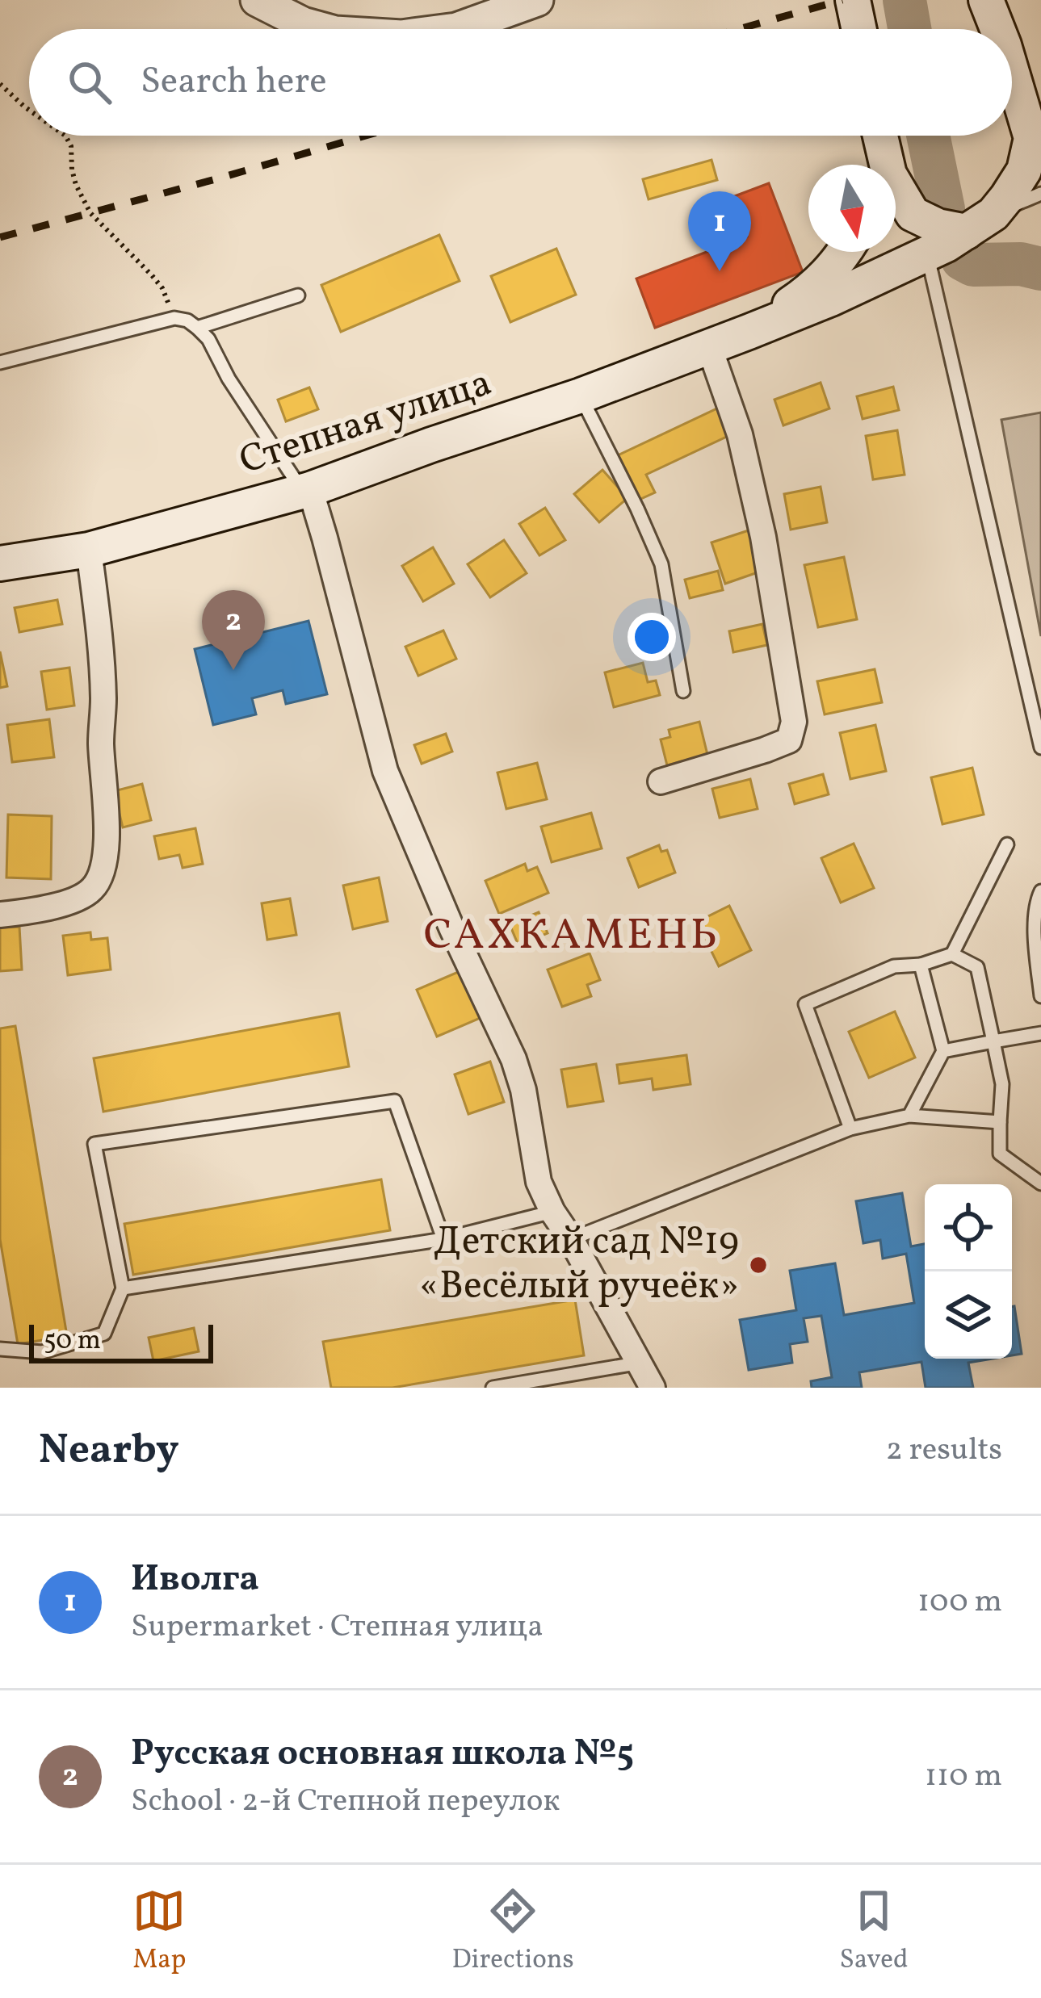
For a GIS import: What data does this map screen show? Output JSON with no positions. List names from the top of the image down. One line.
{"streets":{"main road":["Степная улица"]},"districts":["САХКАМЕНЬ"],"places":["Детский сад №19 «Весёлый ручеёк»"],"scale_bar":"50 m","north":"bottom","page":{"search":"Search here","pins":["1","2"],"scale":"50 m","heading":["Nearby","2 results"],"list":[{"mark":"1","name":"Иволга","note":"Supermarket · Степная улица","value":"100 m"},{"mark":"2","name":"Русская основная школа №5","note":"School · 2-й Степной переулок","value":"110 m"}],"nav":["Map","Directions","Saved"]}}
